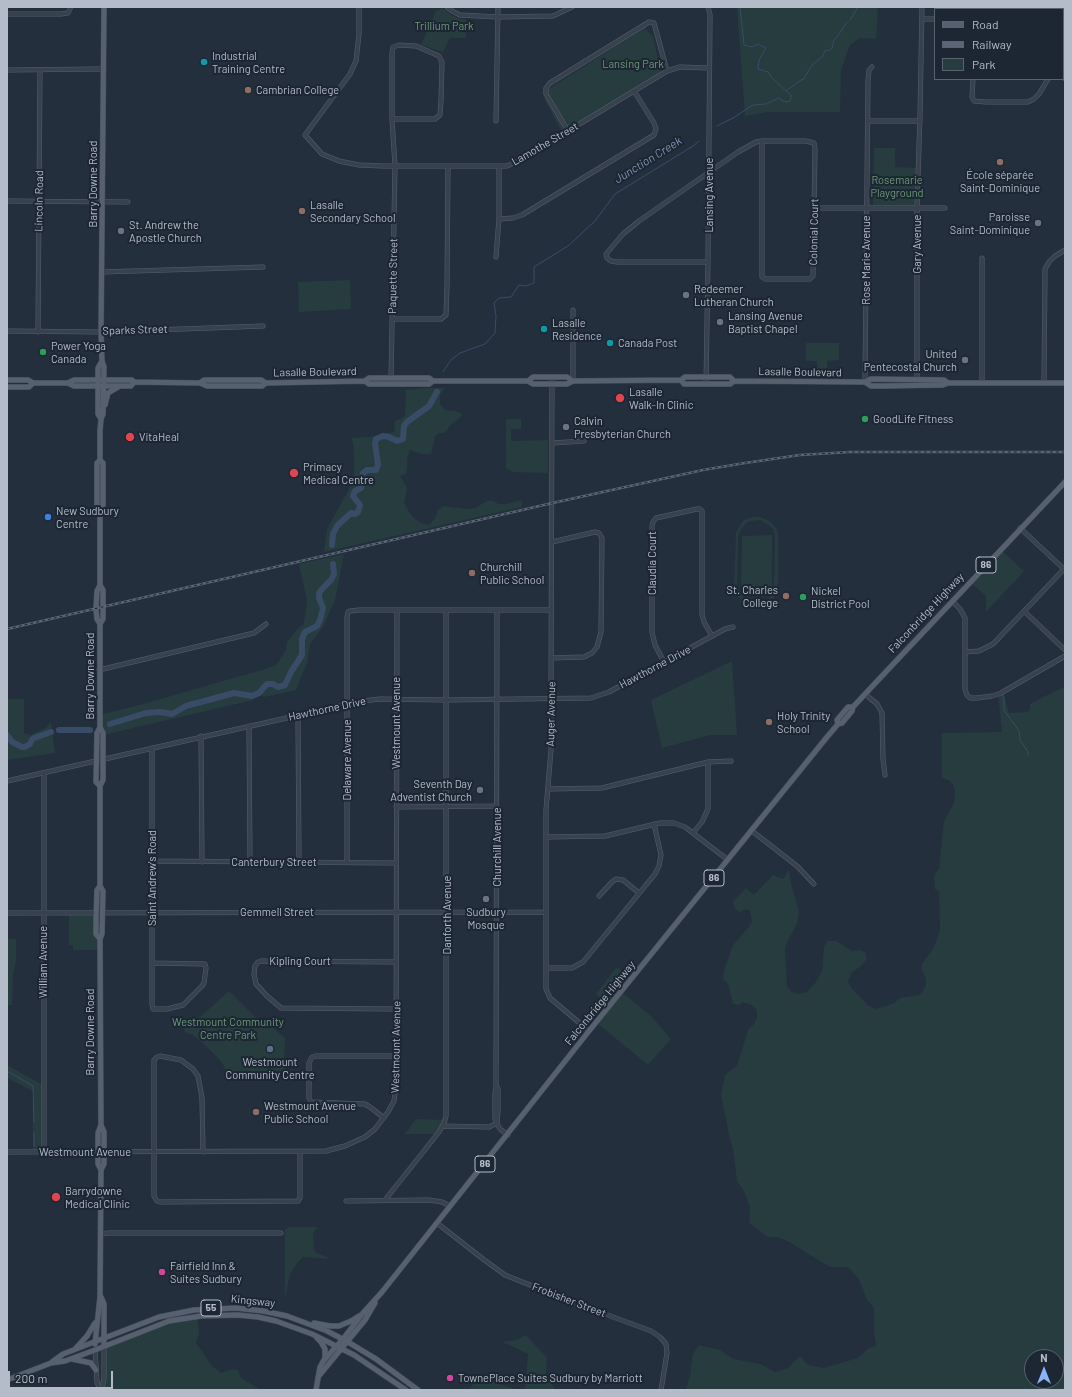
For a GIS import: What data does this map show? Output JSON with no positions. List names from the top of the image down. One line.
{"streets":{"main road":["Barry Downe Road","Lasalle Boulevard","86","Falconbridge Highway","Kingsway","55"],"street":["Lamothe Street","Lansing Avenue","Lincoln Road","Colonial Court","Gary Avenue","Rose Marie Avenue","Paquette Street","Sparks Street","Claudia Court","Hawthorne Drive","Auger Avenue","Westmount Avenue","Delaware Avenue","Churchill Avenue","Canterbury Street","Saint Andrew's Road","Gemmell Street","Danforth Avenue","Kipling Court","William Avenue","Frobisher Street"]},"crossings":[["Lamothe Street","Lansing Avenue"],["Lamothe Street","Paquette Street"],["Barry Downe Road","Sparks Street"],["Barry Downe Road","Lasalle Boulevard"],["Barry Downe Road","Hawthorne Drive"],["Barry Downe Road","Westmount Avenue"],["Barry Downe Road","Gemmell Street"],["Barry Downe Road","Kingsway"],["Lansing Avenue","Lasalle Boulevard"],["Lincoln Road","Sparks Street"],["Gary Avenue","Lasalle Boulevard"],["Rose Marie Avenue","Lasalle Boulevard"],["Paquette Street","Lasalle Boulevard"],["Lasalle Boulevard","Auger Avenue"],["Claudia Court","Hawthorne Drive"],["Falconbridge Highway","Auger Avenue"],["Falconbridge Highway","Frobisher Street"],["Falconbridge Highway","Kingsway"],["Hawthorne Drive","Auger Avenue"],["Hawthorne Drive","Westmount Avenue"],["Hawthorne Drive","Delaware Avenue"],["Hawthorne Drive","Churchill Avenue"],["Hawthorne Drive","Saint Andrew's Road"],["Hawthorne Drive","Danforth Avenue"],["Hawthorne Drive","William Avenue"],["Auger Avenue","Gemmell Street"],["Westmount Avenue","Delaware Avenue"],["Westmount Avenue","Canterbury Street"],["Westmount Avenue","Gemmell Street"],["Westmount Avenue","Kipling Court"],["Westmount Avenue","William Avenue"],["Delaware Avenue","Canterbury Street"],["Churchill Avenue","Gemmell Street"],["Canterbury Street","Saint Andrew's Road"],["Saint Andrew's Road","Gemmell Street"],["Gemmell Street","Danforth Avenue"],["Gemmell Street","William Avenue"]],"water":["Junction Creek"],"parks":["Trillium Park","Lansing Park","Rosemarie Playground","Westmount Community Centre Park"],"places":["Industrial Training Centre","Cambrian College","École séparée Saint-Dominique","Lasalle Secondary School","Paroisse Saint-Dominique","St. Andrew the Apostle Church","Redeemer Lutheran Church","Lansing Avenue Baptist Chapel","Lasalle Residence","Canada Post","Power Yoga Canada","United Pentecostal Church","Lasalle Walk-In Clinic","GoodLife Fitness","Calvin Presbyterian Church","VitaHeal","Primacy Medical Centre","New Sudbury Centre","Churchill Public School","St. Charles College","Nickel District Pool","Holy Trinity School","Seventh Day Adventist Church","Sudbury Mosque","Westmount Community Centre","Westmount Avenue Public School","Barrydowne Medical Clinic","Fairfield Inn & Suites Sudbury","TownePlace Suites Sudbury by Marriott"],"legend":["Road","Railway","Park"],"scale_bar":"200 m","north":"top"}
